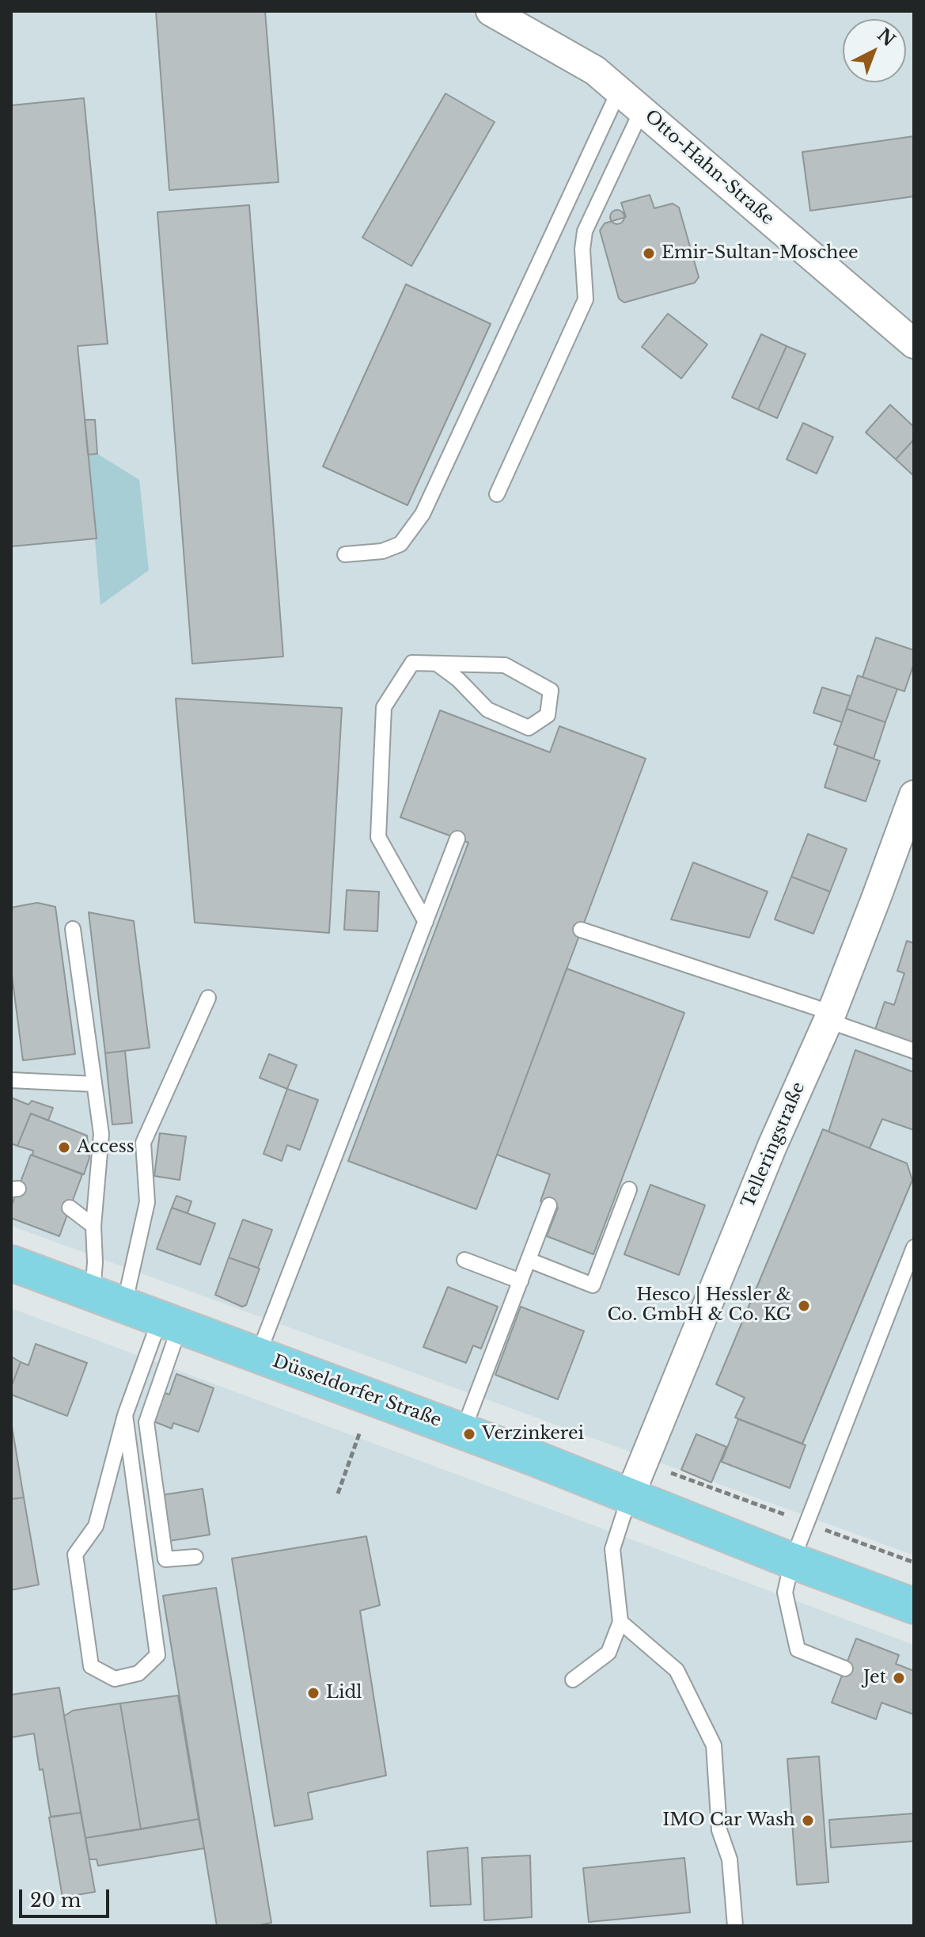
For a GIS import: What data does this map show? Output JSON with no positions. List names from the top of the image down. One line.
{"streets":{"main road":["Düsseldorfer Straße"],"street":["Otto-Hahn-Straße","Telleringstraße"]},"crossings":[["Telleringstraße","Düsseldorfer Straße"]],"places":["Emir-Sultan-Moschee","Access","Hesco | Hessler & Co. GmbH & Co. KG","Verzinkerei","Jet","Lidl","IMO Car Wash"],"scale_bar":"20 m","north":"top right"}
